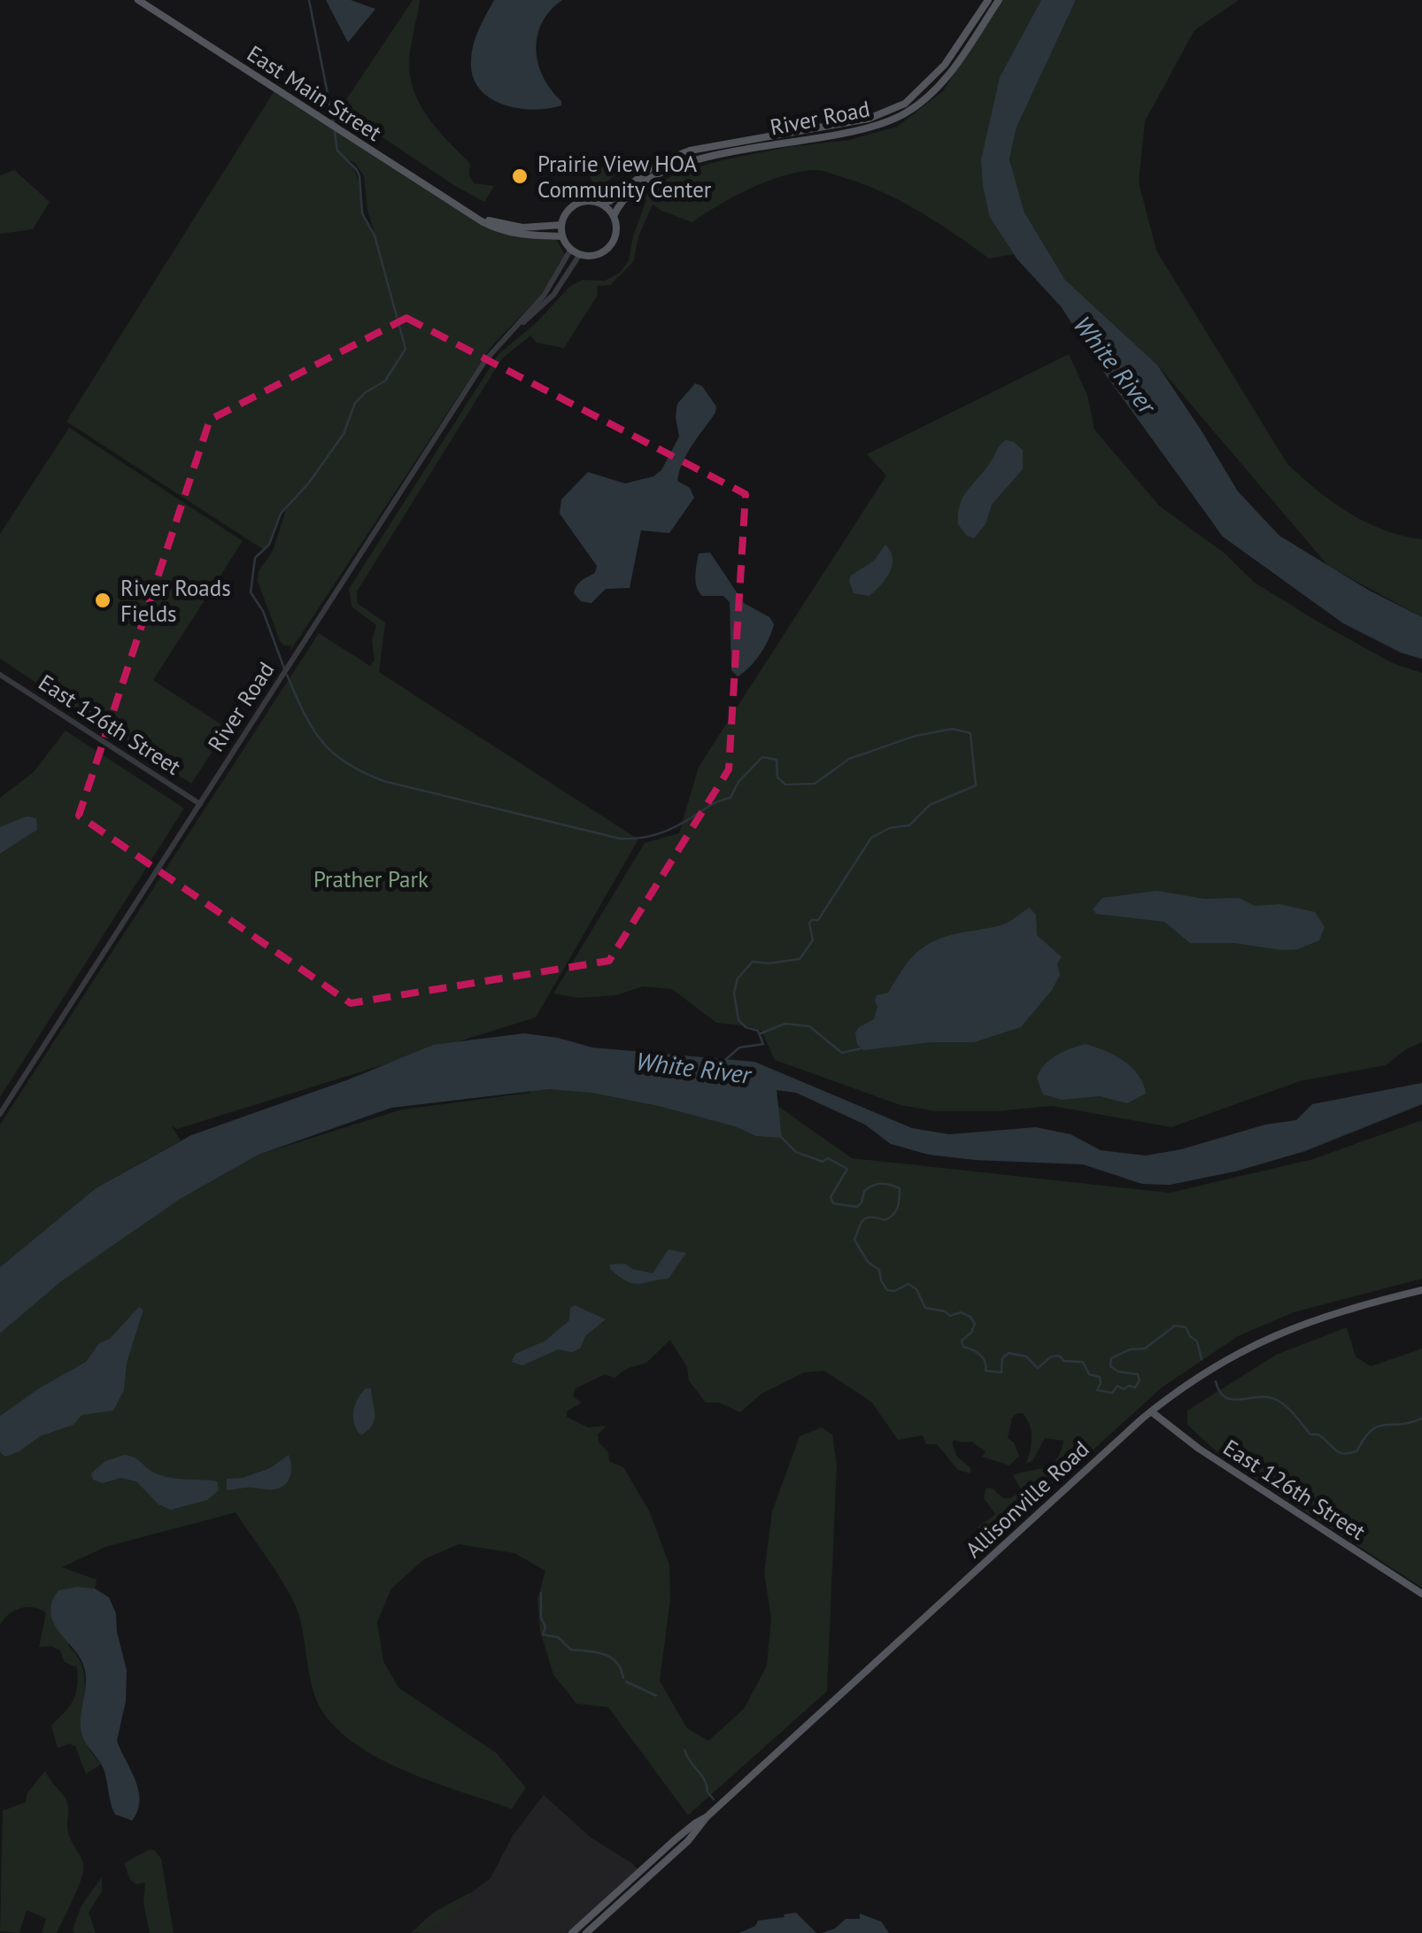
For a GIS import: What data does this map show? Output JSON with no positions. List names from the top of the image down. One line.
{"streets":{"main road":["East Main Street","River Road","East 126th Street","Allisonville Road"]},"crossings":[["East Main Street","River Road"],["River Road","East 126th Street"],["East 126th Street","Allisonville Road"]],"water":["White River"],"parks":["Prather Park"],"places":["Prairie View HOA Community Center","River Roads Fields"]}
